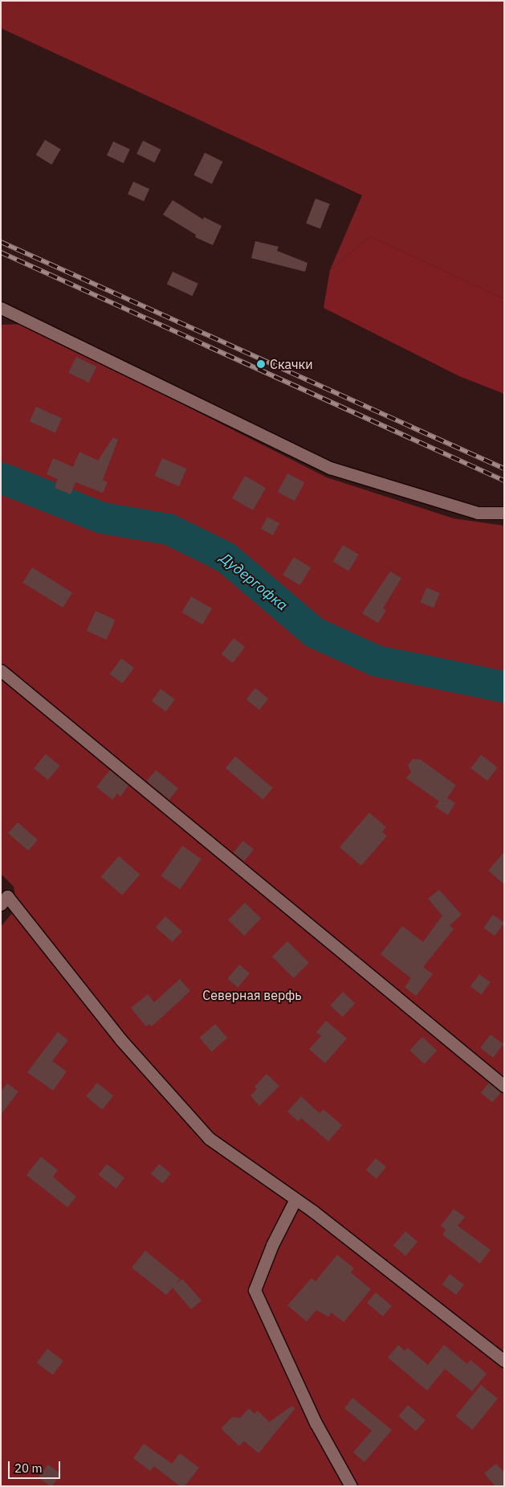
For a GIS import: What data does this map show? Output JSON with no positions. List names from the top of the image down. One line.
{"water":["Дудергофка"],"parks":["Северная верфь"],"places":["Скачки"],"scale_bar":"20 m"}
